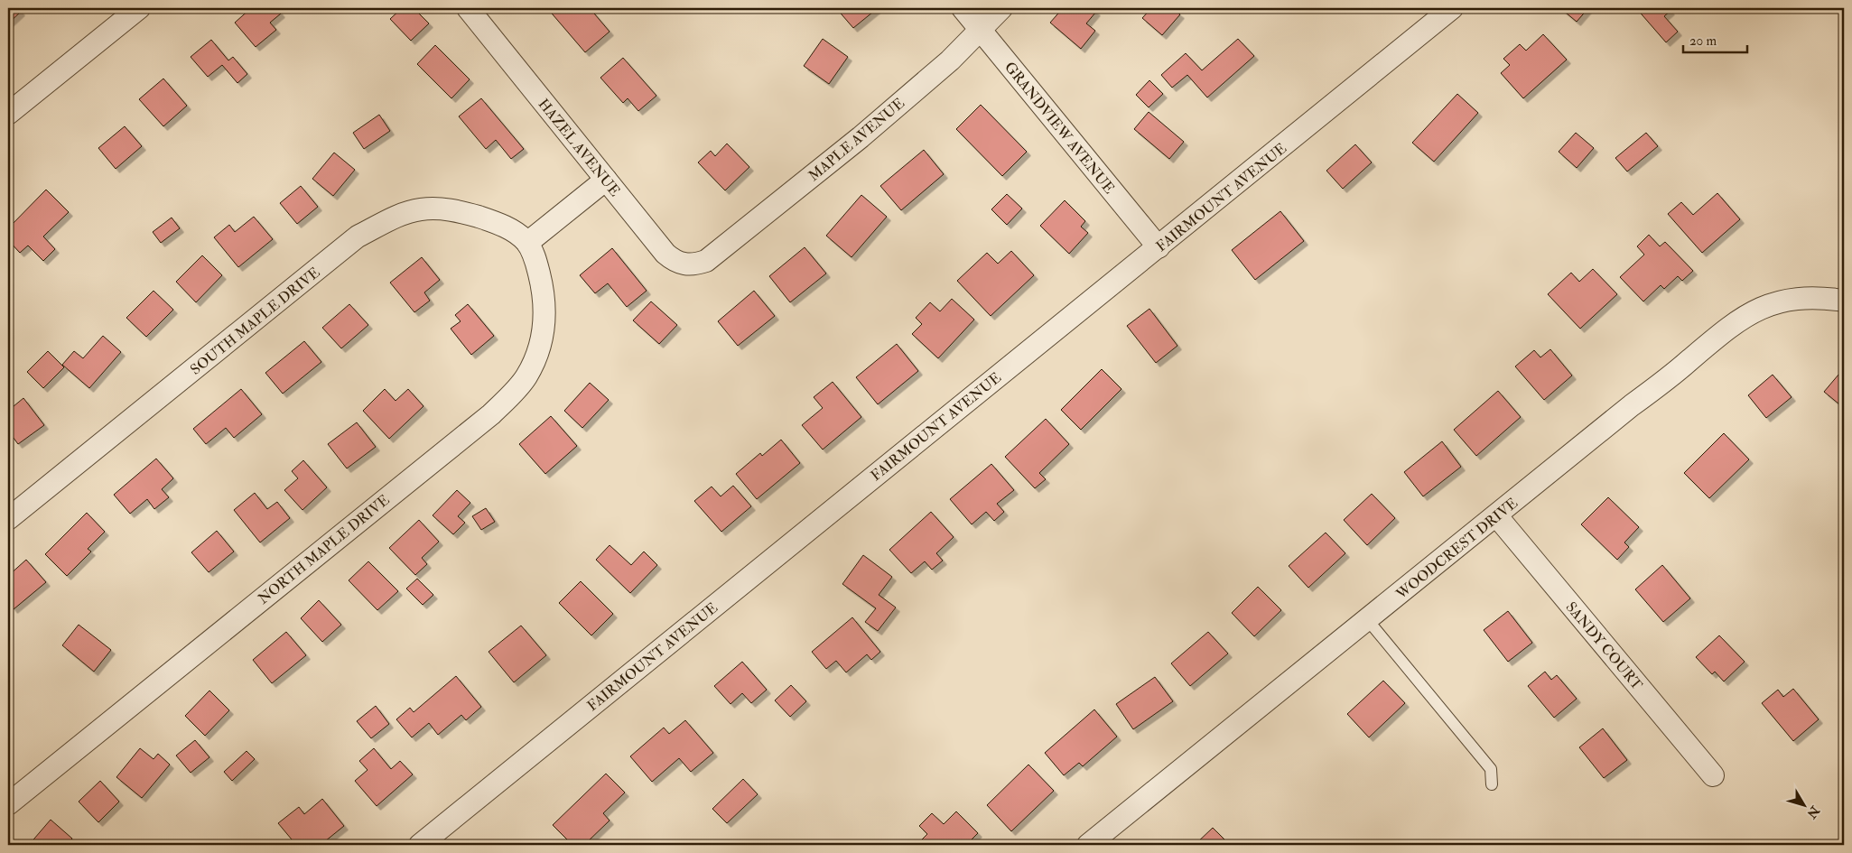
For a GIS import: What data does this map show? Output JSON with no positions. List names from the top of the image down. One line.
{"streets":{"street":["GRANDVIEW AVENUE","MAPLE AVENUE","HAZEL AVENUE","FAIRMOUNT AVENUE","SOUTH MAPLE DRIVE","WOODCREST DRIVE","NORTH MAPLE DRIVE","SANDY COURT"]},"crossings":[["GRANDVIEW AVENUE","MAPLE AVENUE"],["GRANDVIEW AVENUE","FAIRMOUNT AVENUE"],["MAPLE AVENUE","HAZEL AVENUE"],["SOUTH MAPLE DRIVE","NORTH MAPLE DRIVE"],["WOODCREST DRIVE","SANDY COURT"]],"scale_bar":"20 m","north":"bottom right"}
